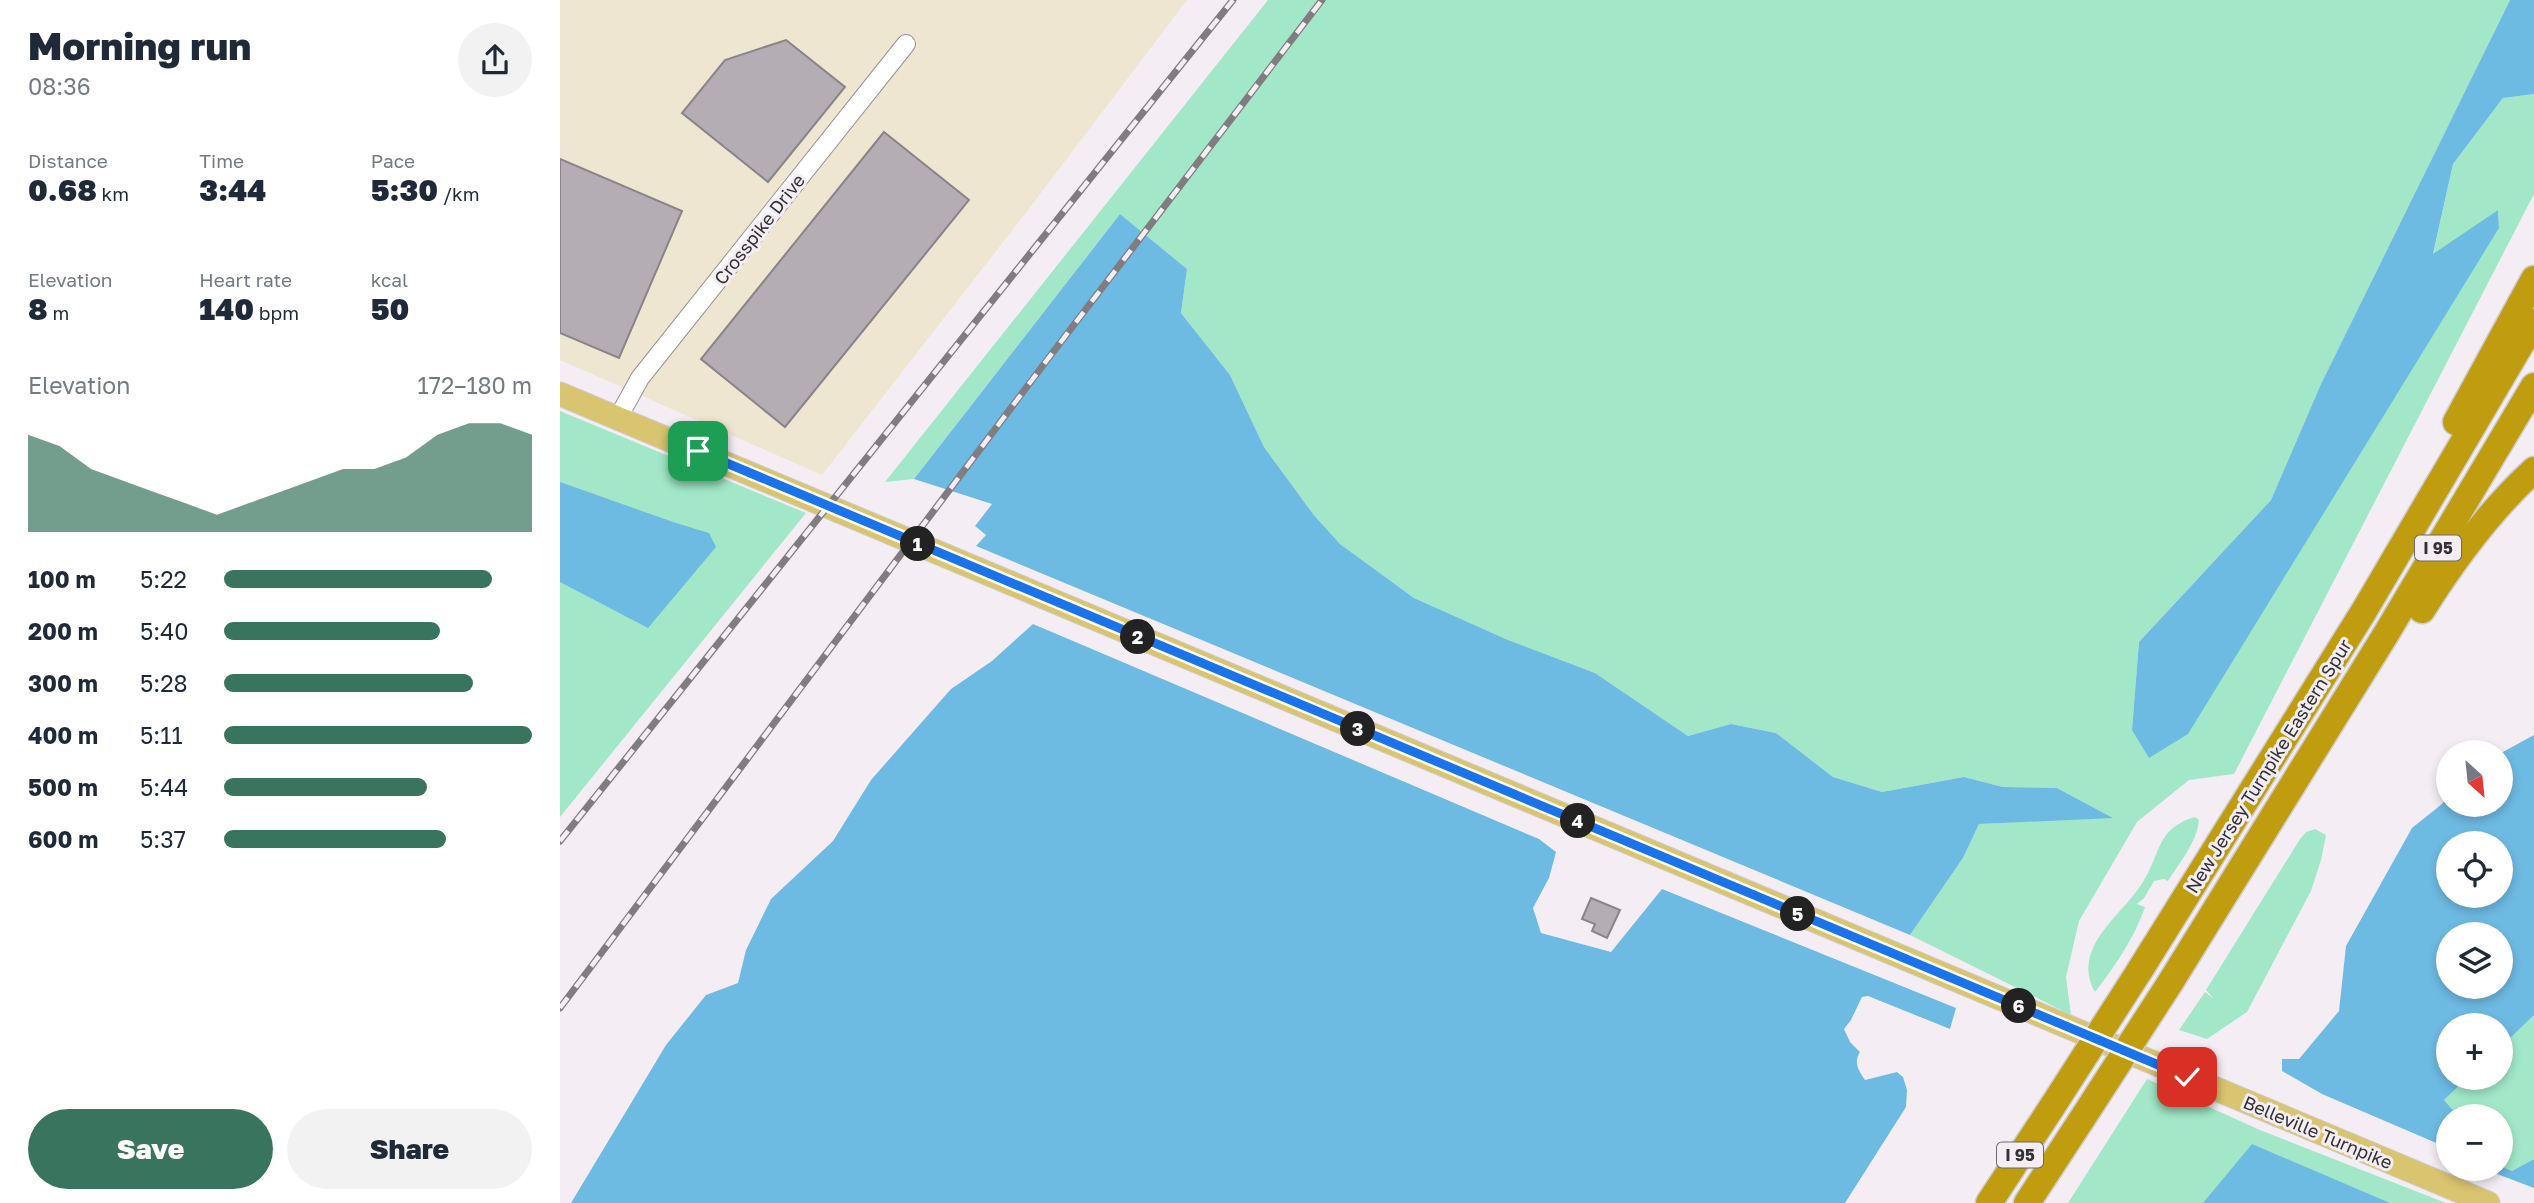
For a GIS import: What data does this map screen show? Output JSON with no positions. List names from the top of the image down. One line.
{"streets":{"highway":["I 95","New Jersey Turnpike Eastern Spur"],"main road":["Belleville Turnpike"],"street":["Crosspike Drive"]},"crossings":[["Crosspike Drive","Belleville Turnpike"]],"north":"bottom right","page":{"heading":["Morning run","08:36"],"stats":[["Distance","0.68 km"],["Time","3:44"],["Pace","5:30 /km"],["Elevation","8 m"],["Heart rate","140 bpm"],["kcal","50"]],"chart":["Elevation","172–180 m"],"pins":["1","2","3","4","5","6"],"list":[{"name":"100 m","note":"5:22"},{"name":"200 m","note":"5:40"},{"name":"300 m","note":"5:28"},{"name":"400 m","note":"5:11"},{"name":"500 m","note":"5:44"},{"name":"600 m","note":"5:37"}],"map_buttons":["+","−"],"buttons":["Save","Share"]}}
